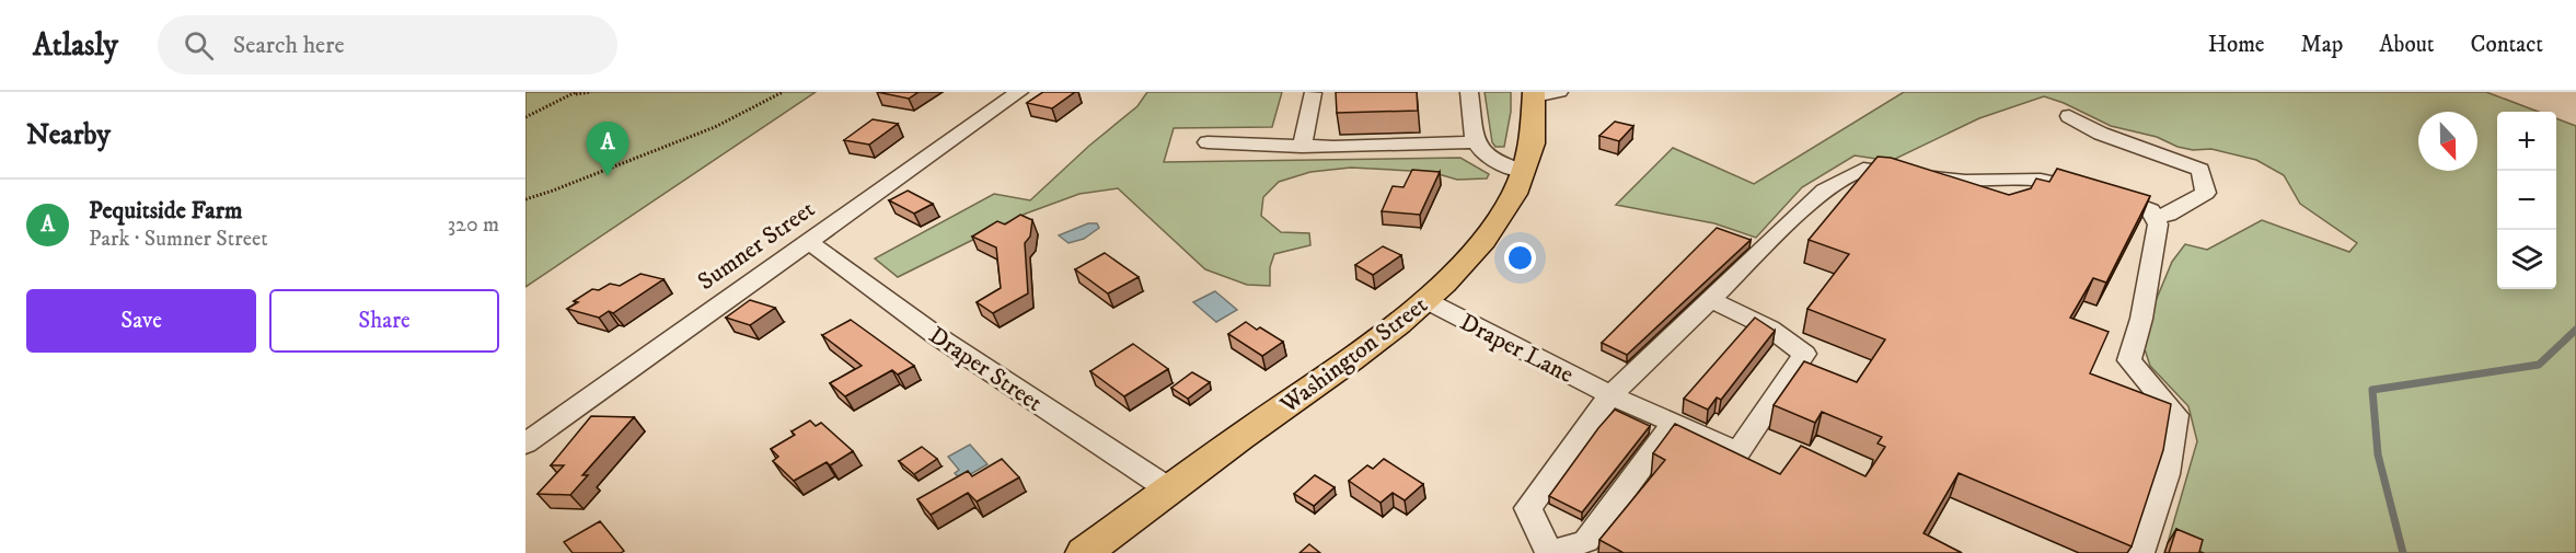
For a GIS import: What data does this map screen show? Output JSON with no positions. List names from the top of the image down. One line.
{"streets":{"main road":["Washington Street"],"street":["Sumner Street","Draper Lane","Draper Street"]},"crossings":[["Sumner Street","Draper Street"],["Draper Lane","Washington Street"],["Washington Street","Draper Street"]],"north":"bottom","page":{"header":"Atlasly","search":"Search here","nav":["Home","Map","About","Contact"],"heading":"Nearby","map_buttons":["+","−"],"pins":"A","list":[{"mark":"A","name":"Pequitside Farm","note":"Park · Sumner Street","value":"320 m"}],"buttons":["Save","Share"]}}
